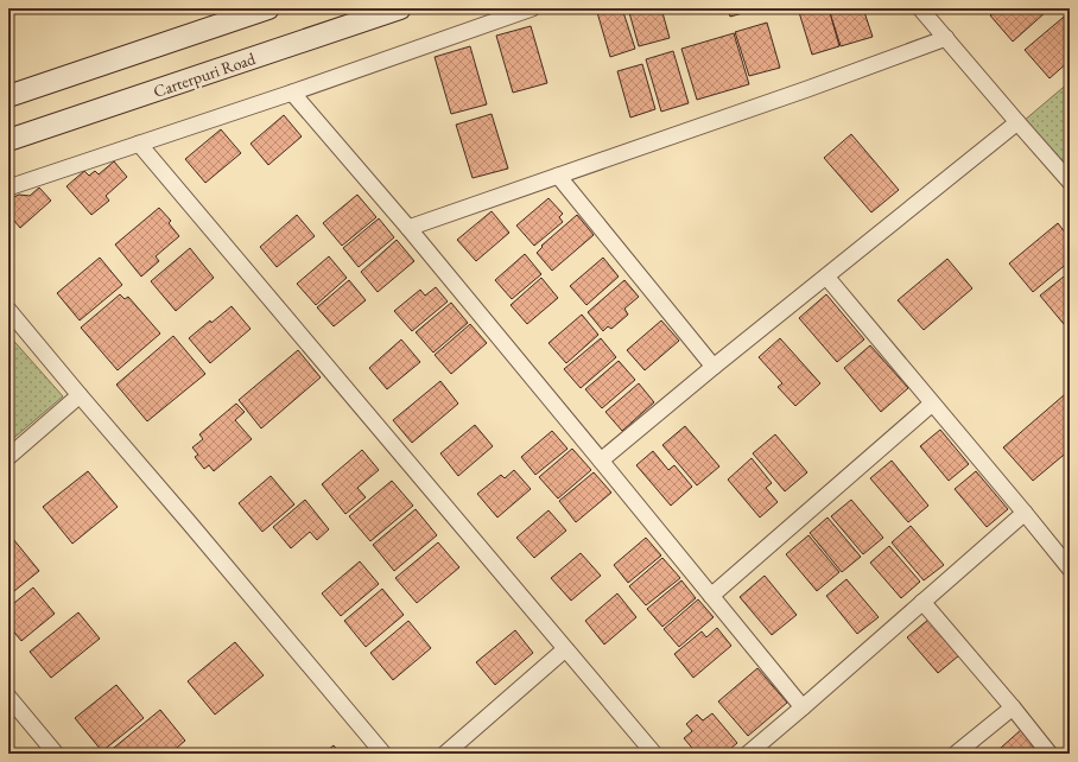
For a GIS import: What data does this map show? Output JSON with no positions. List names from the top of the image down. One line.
{"streets":{"main road":["Carterpuri Road"]}}
